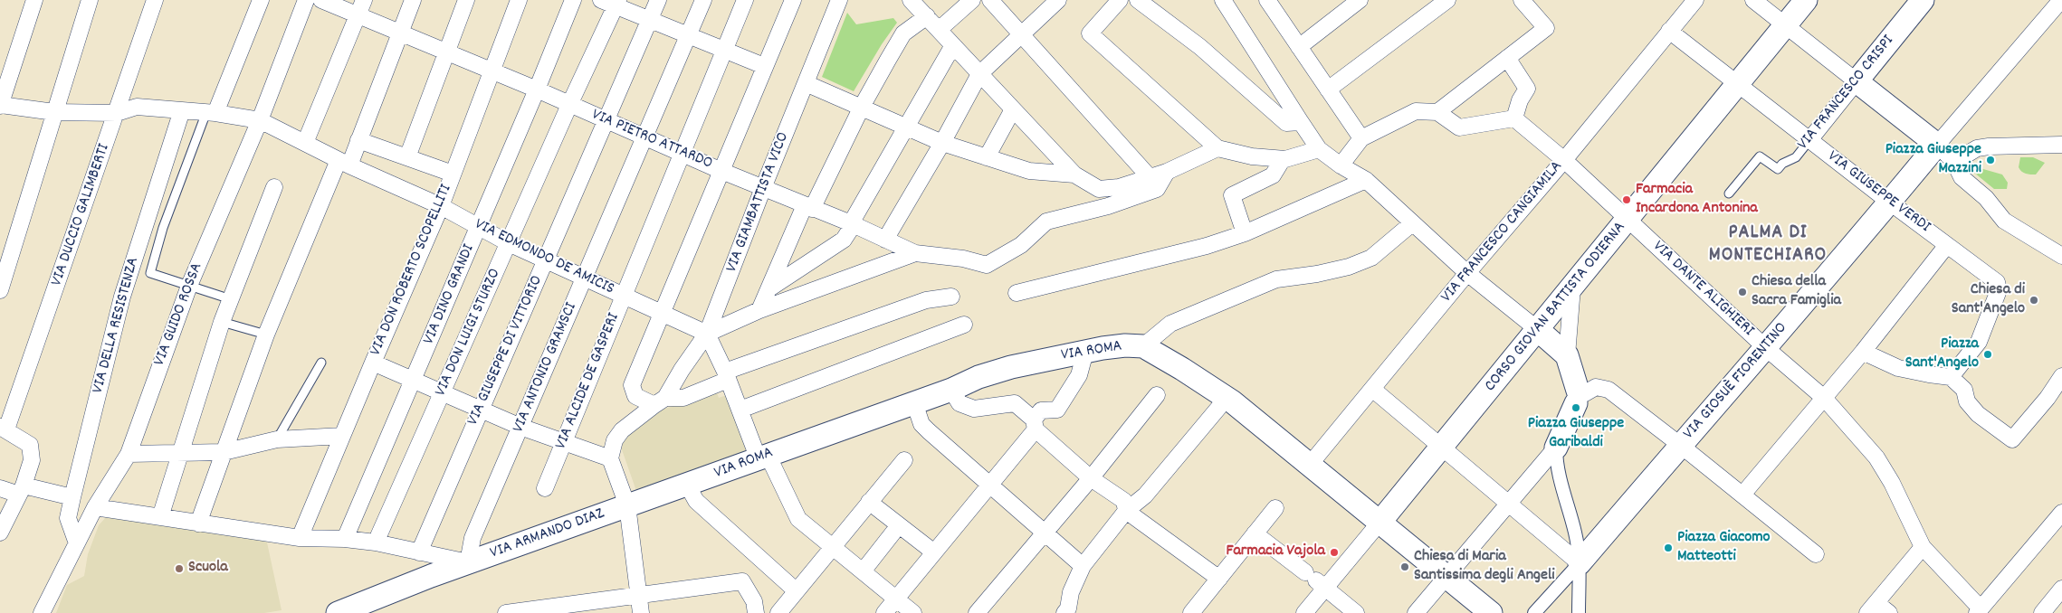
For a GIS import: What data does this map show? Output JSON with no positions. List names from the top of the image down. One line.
{"streets":{"main road":["VIA FRANCESCO CRISPI","CORSO GIOVAN BATTISTA ODIERNA","VIA ROMA","VIA GIOSUÈ FIORENTINO","VIA ARMANDO DIAZ"],"street":["VIA PIETRO ATTARDO","VIA GIUSEPPE VERDI","VIA GIAMBATTISTA VICO","VIA DUCCIO GALIMBERTI","VIA FRANCESCO CANGIAMILA","VIA EDMONDO DE AMICIS","VIA DON ROBERTO SCOPELLITI","VIA DANTE ALIGHIERI","VIA DINO GRANDI","VIA GUIDO ROSSA","VIA DELLA RESISTENZA","VIA DON LUIGI STURZO","VIA GIUSEPPE DI VITTORIO","VIA ANTONIO GRAMSCI","VIA ALCIDE DE GASPERI"]},"crossings":[["VIA FRANCESCO CRISPI","VIA GIUSEPPE VERDI"],["VIA PIETRO ATTARDO","VIA GIAMBATTISTA VICO"],["VIA PIETRO ATTARDO","VIA DON ROBERTO SCOPELLITI"],["VIA PIETRO ATTARDO","VIA DINO GRANDI"],["VIA PIETRO ATTARDO","VIA DON LUIGI STURZO"],["VIA PIETRO ATTARDO","VIA GIUSEPPE DI VITTORIO"],["VIA PIETRO ATTARDO","VIA ANTONIO GRAMSCI"],["VIA PIETRO ATTARDO","VIA ALCIDE DE GASPERI"],["VIA GIUSEPPE VERDI","VIA FRANCESCO CANGIAMILA"],["VIA GIUSEPPE VERDI","CORSO GIOVAN BATTISTA ODIERNA"],["VIA GIUSEPPE VERDI","VIA GIOSUÈ FIORENTINO"],["VIA GIAMBATTISTA VICO","VIA EDMONDO DE AMICIS"],["VIA DUCCIO GALIMBERTI","VIA EDMONDO DE AMICIS"],["VIA FRANCESCO CANGIAMILA","VIA DANTE ALIGHIERI"],["VIA FRANCESCO CANGIAMILA","VIA ROMA"],["VIA EDMONDO DE AMICIS","VIA DON ROBERTO SCOPELLITI"],["VIA EDMONDO DE AMICIS","VIA DINO GRANDI"],["VIA EDMONDO DE AMICIS","VIA GUIDO ROSSA"],["VIA EDMONDO DE AMICIS","VIA DELLA RESISTENZA"],["VIA EDMONDO DE AMICIS","VIA DON LUIGI STURZO"],["VIA EDMONDO DE AMICIS","VIA GIUSEPPE DI VITTORIO"],["VIA EDMONDO DE AMICIS","VIA ANTONIO GRAMSCI"],["VIA EDMONDO DE AMICIS","VIA ALCIDE DE GASPERI"],["VIA DANTE ALIGHIERI","CORSO GIOVAN BATTISTA ODIERNA"],["VIA DANTE ALIGHIERI","VIA GIOSUÈ FIORENTINO"],["CORSO GIOVAN BATTISTA ODIERNA","VIA ROMA"],["VIA GUIDO ROSSA","VIA DELLA RESISTENZA"],["VIA ROMA","VIA ARMANDO DIAZ"],["VIA ANTONIO GRAMSCI","VIA ARMANDO DIAZ"]],"districts":["PALMA DI MONTECHIARO"],"places":["Piazza Giuseppe Mazzini","Farmacia Incardona Antonina","Chiesa della Sacra Famiglia","Chiesa di Sant'Angelo","Piazza Sant'Angelo","Piazza Giuseppe Garibaldi","Piazza Giacomo Matteotti","Farmacia Vajola","Chiesa di Maria Santissima degli Angeli","Scuola"]}
